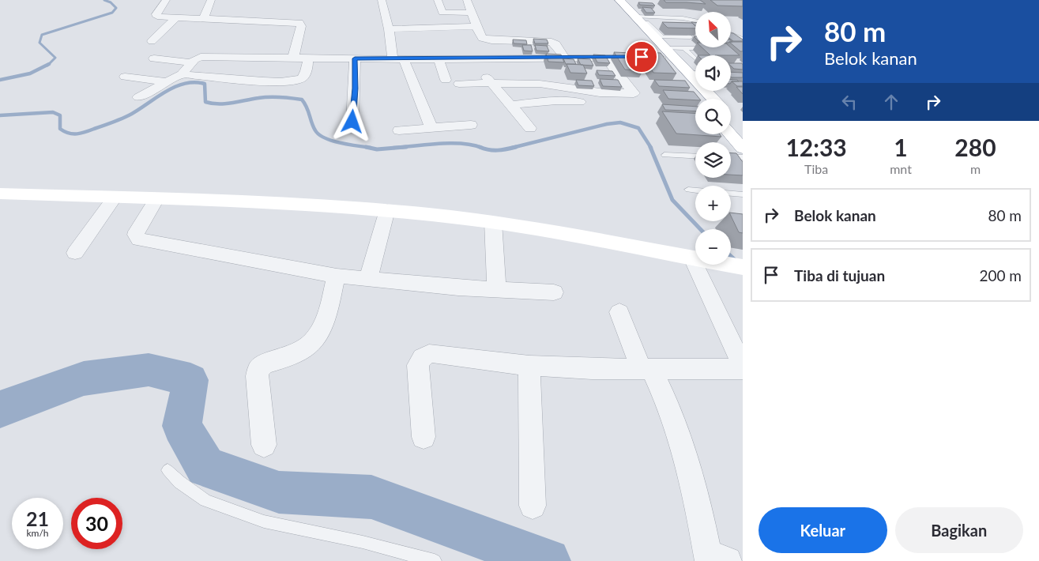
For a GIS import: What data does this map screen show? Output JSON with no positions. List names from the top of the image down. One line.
{"north":"top left","page":{"turn":["80 m","Belok kanan"],"map_buttons":["+","−"],"eta":["12:33","Tiba","1","mnt","280","m"],"list":[{"name":"Belok kanan","value":"80 m"},{"name":"Tiba di tujuan","value":"200 m"}],"speed":"21 km/h","limit":"30","buttons":["Keluar","Bagikan"]}}
